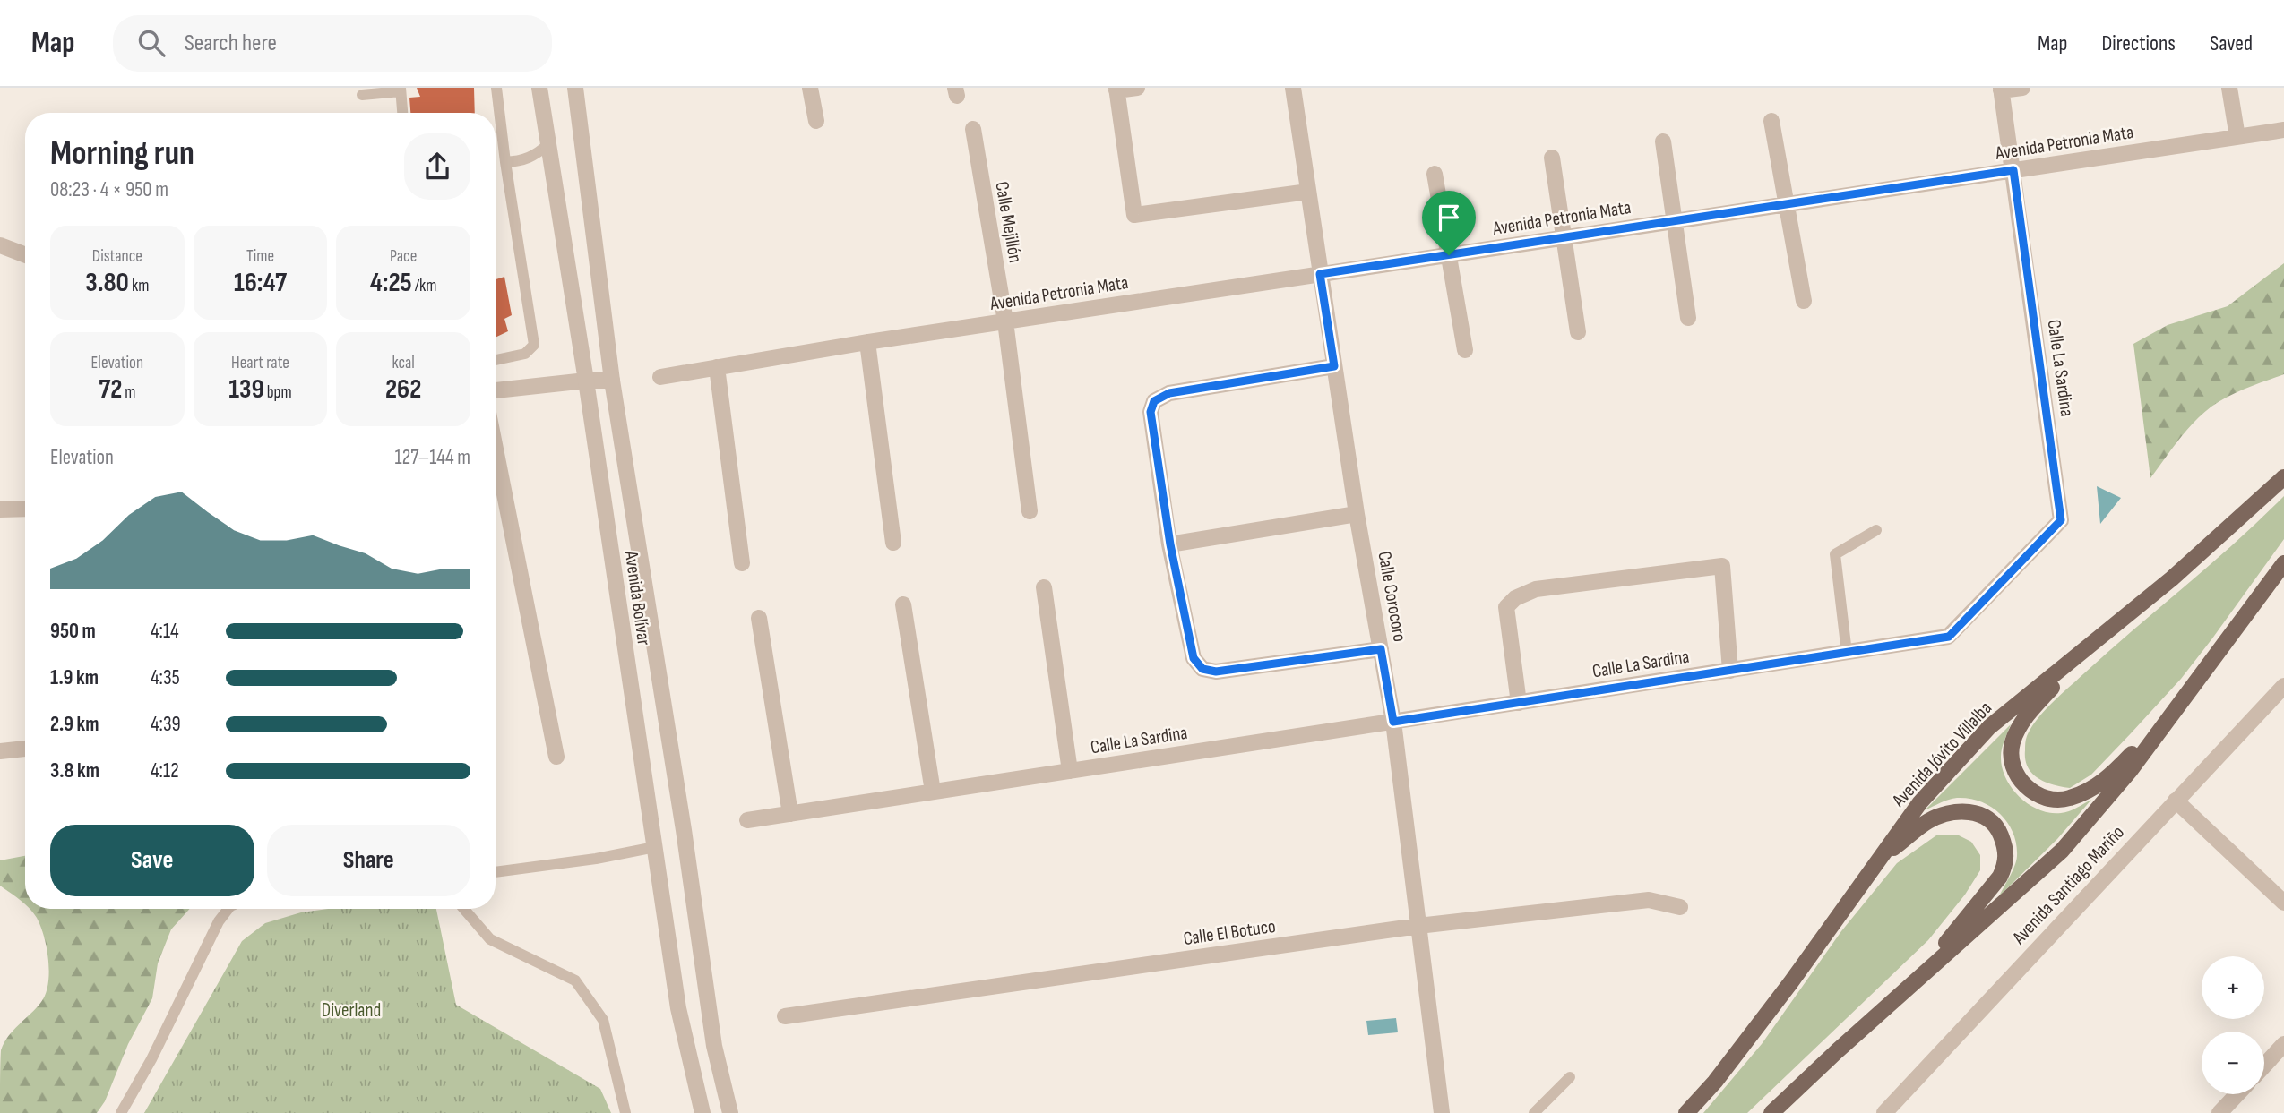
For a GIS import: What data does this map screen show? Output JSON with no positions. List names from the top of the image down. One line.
{"streets":{"main road":["Avenida Jóvito Villalba"],"street":["Avenida Petronia Mata","Calle Mejillón","Calle La Sardina","Calle Corocoro","Avenida Bolívar","Avenida Santiago Mariño","Calle El Botuco"]},"crossings":[["Avenida Petronia Mata","Calle Mejillón"],["Avenida Petronia Mata","Calle La Sardina"],["Avenida Petronia Mata","Calle Corocoro"],["Calle La Sardina","Calle Corocoro"],["Calle Corocoro","Calle El Botuco"]],"parks":["Diverland"],"page":{"header":"Map","search":"Search here","nav":["Map","Directions","Saved"],"heading":["Morning run","08:23 · 4 × 950 m"],"stats":[["Distance","3.80 km"],["Time","16:47"],["Pace","4:25 /km"],["Elevation","72 m"],["Heart rate","139 bpm"],["kcal","262"]],"chart":["Elevation","127–144 m"],"list":[{"name":"950 m","note":"4:14"},{"name":"1.9 km","note":"4:35"},{"name":"2.9 km","note":"4:39"},{"name":"3.8 km","note":"4:12"}],"buttons":["Save","Share"],"map_buttons":["+","−"]}}
